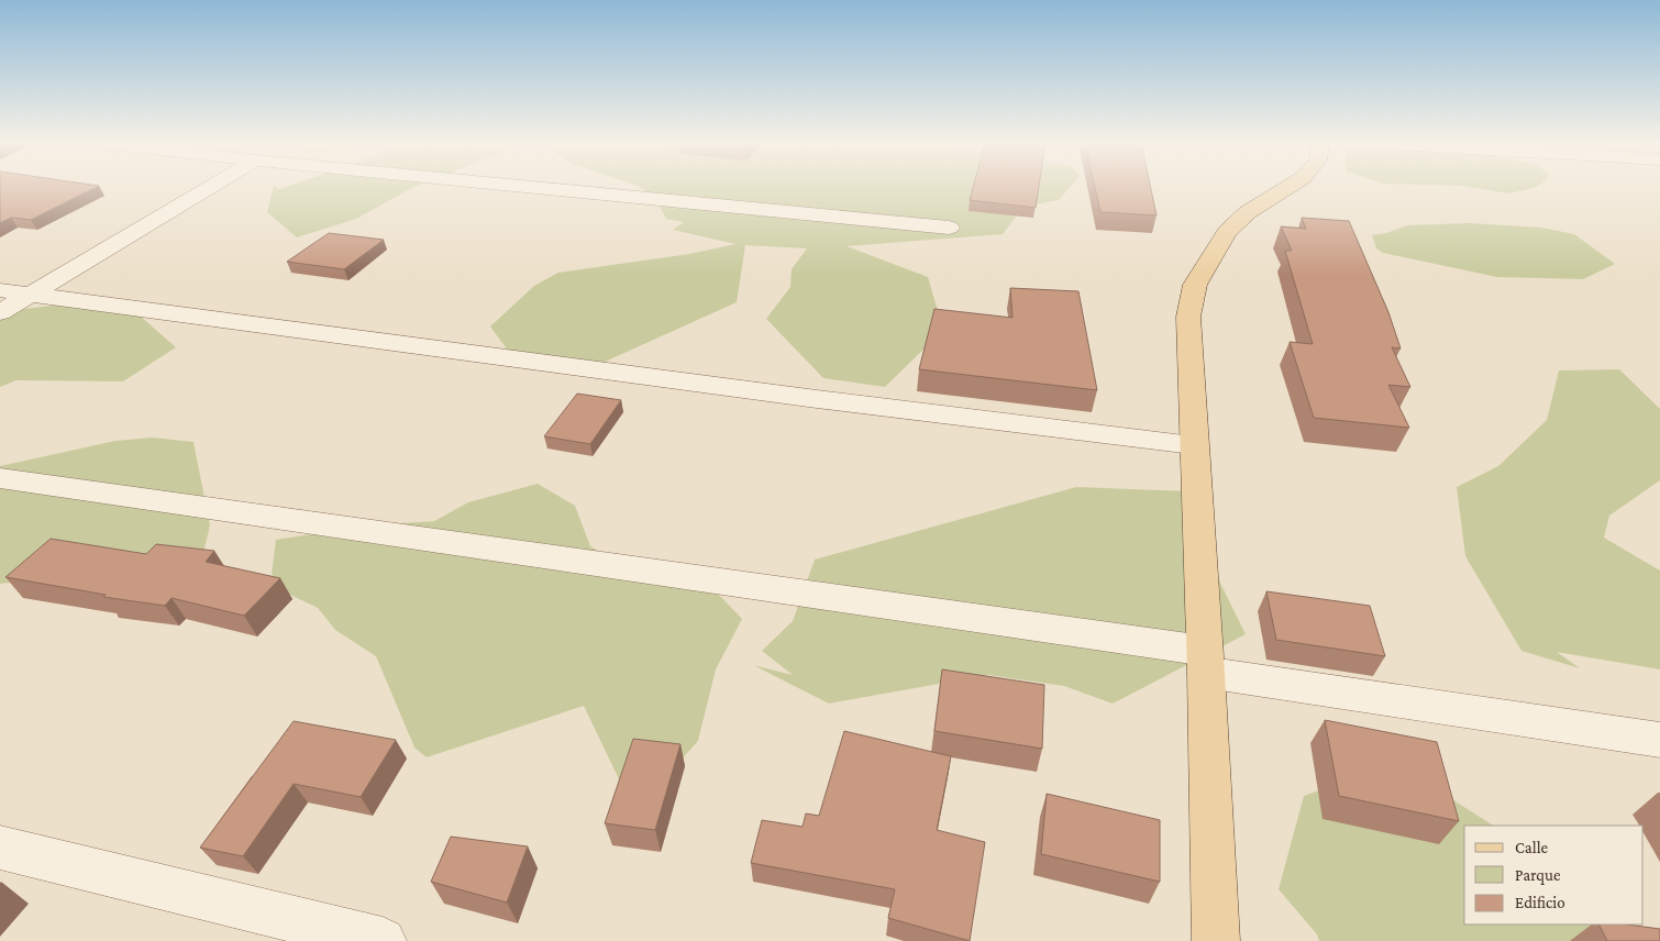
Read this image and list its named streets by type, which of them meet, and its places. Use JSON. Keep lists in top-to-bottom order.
{
  "legend": ["Calle", "Parque", "Edificio"]
}
